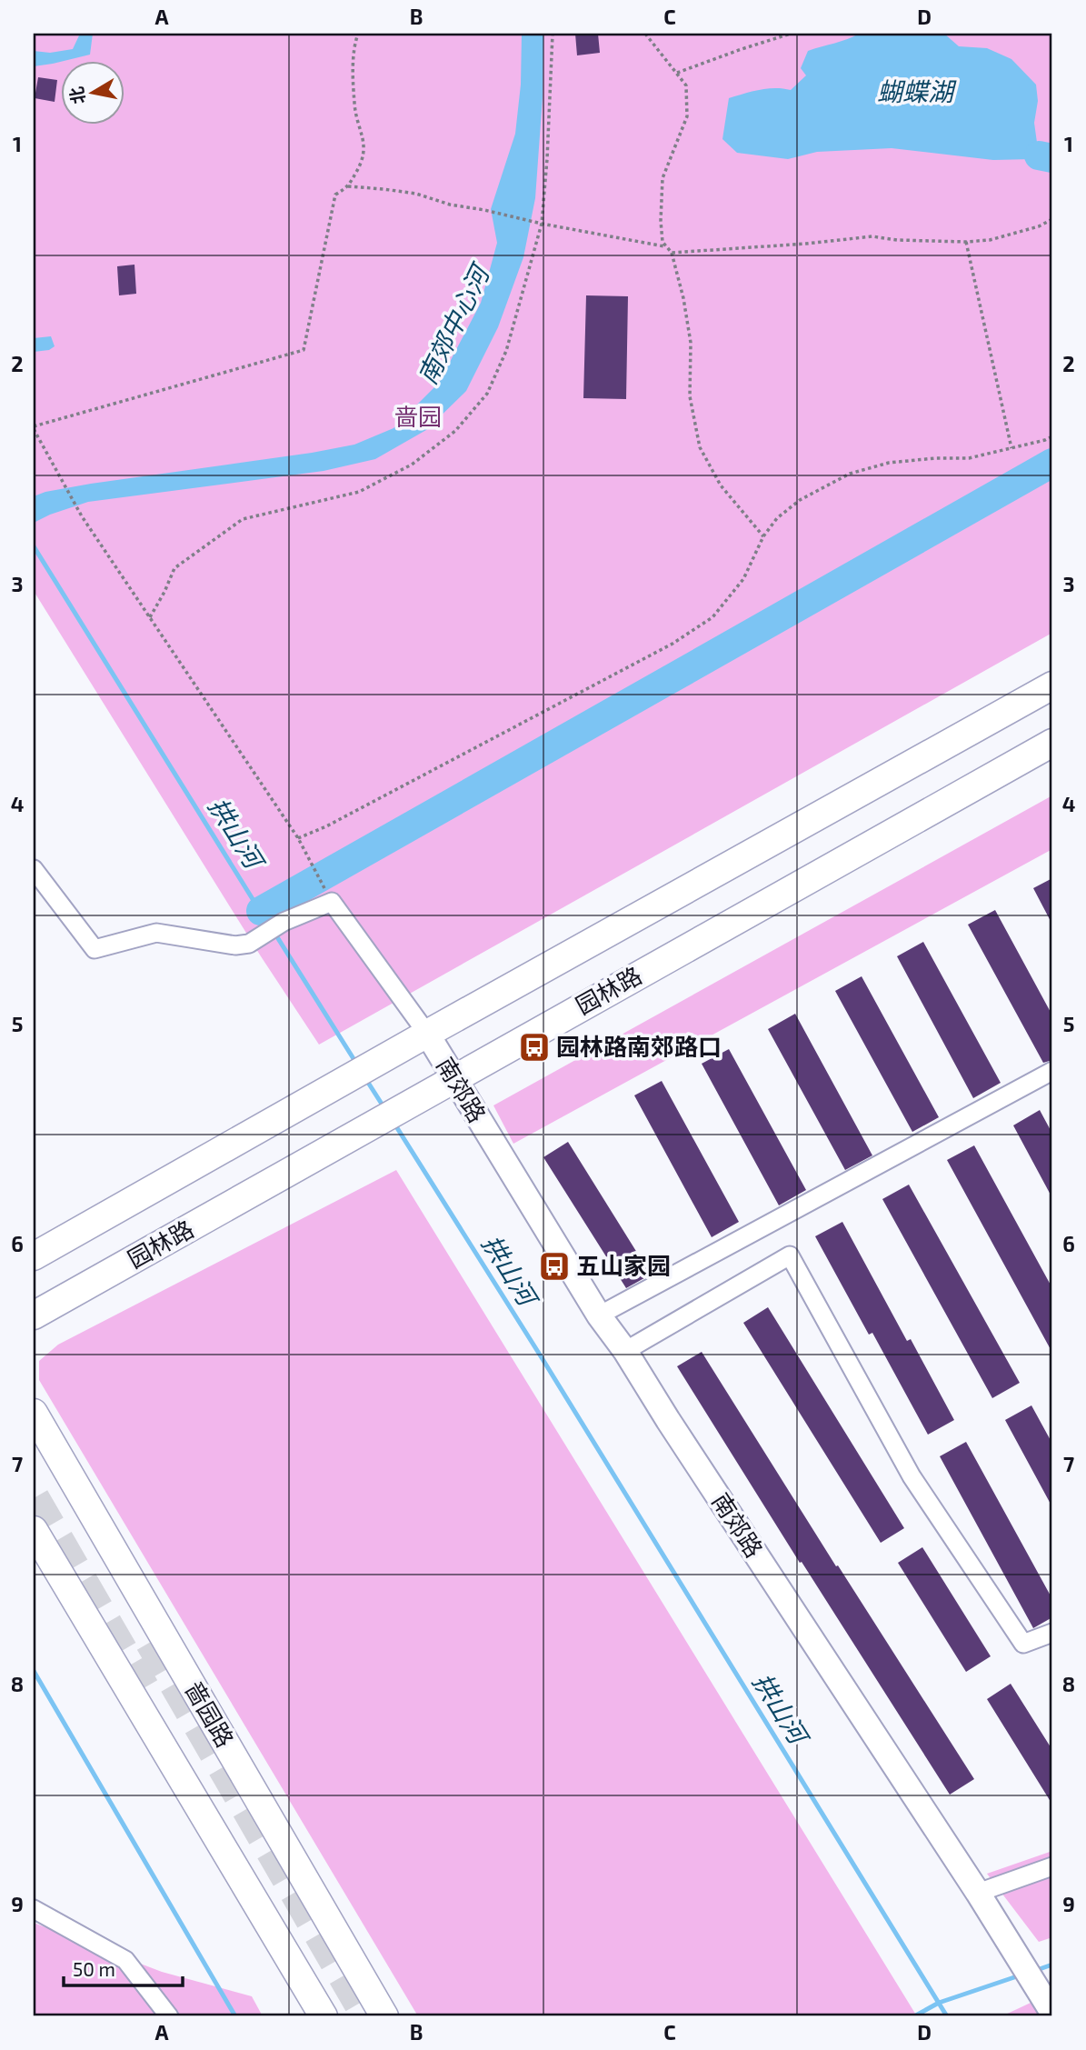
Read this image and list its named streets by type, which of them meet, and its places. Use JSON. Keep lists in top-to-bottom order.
{
  "streets": {
    "main road": ["园林路", "啬园路"],
    "street": ["南郊路"]
  },
  "crossings": [
    ["园林路", "南郊路"]
  ],
  "water": ["蝴蝶湖", "南郊中心河", "拱山河"],
  "parks": ["啬园"],
  "places": {
    "bus stop": ["园林路南郊路口", "五山家园"]
  },
  "scale_bar": "50 m",
  "north": "left",
  "grid": {
    "columns": [
      "A",
      "B",
      "C",
      "D"
    ],
    "rows": [
      "1",
      "2",
      "3",
      "4",
      "5",
      "6",
      "7",
      "8",
      "9"
    ]
  }
}
